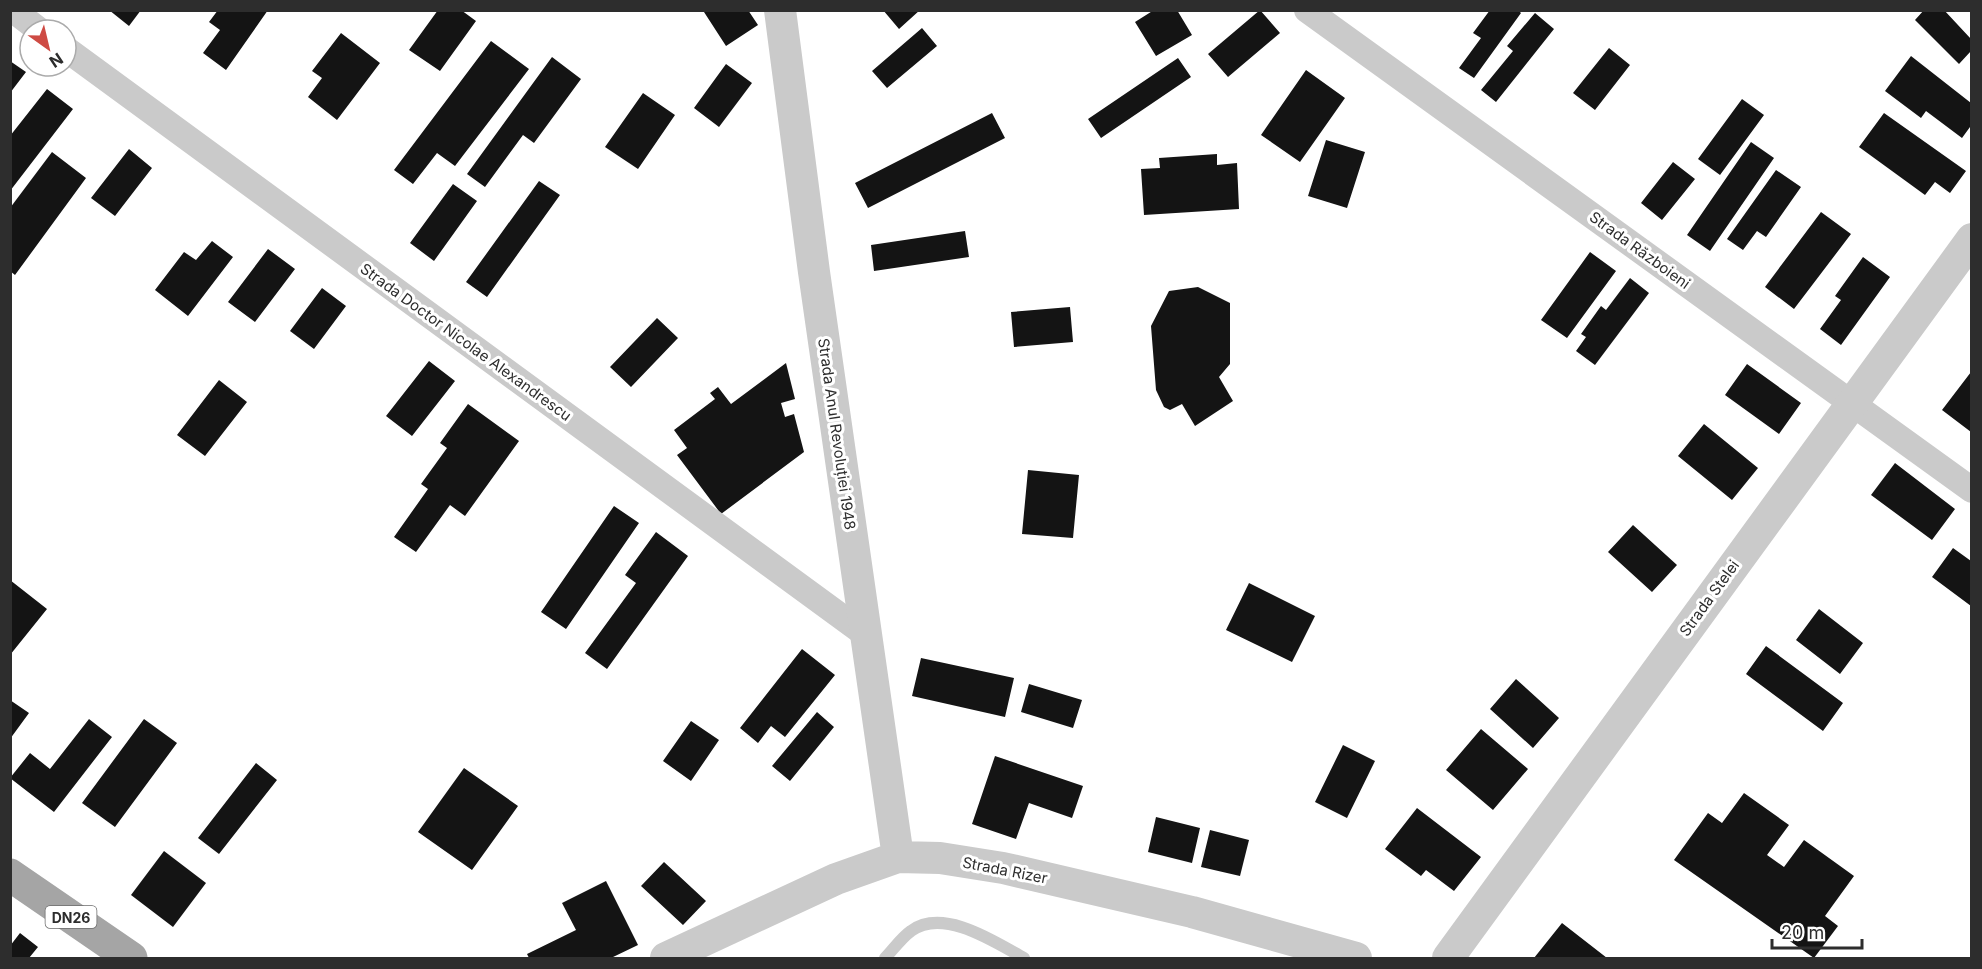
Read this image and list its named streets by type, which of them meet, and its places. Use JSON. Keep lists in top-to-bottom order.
{
  "streets": {
    "main road": ["DN26"],
    "street": [
      "Strada Războieni",
      "Strada Doctor Nicolae Alexandrescu",
      "Strada Anul Revoluției 1948",
      "Strada Stelei",
      "Strada Rizer"
    ]
  },
  "crossings": [
    ["Strada Războieni", "Strada Stelei"],
    ["Strada Doctor Nicolae Alexandrescu", "Strada Anul Revoluției 1948"],
    ["Strada Anul Revoluției 1948", "Strada Rizer"]
  ],
  "scale_bar": "20 m",
  "north": "bottom right"
}
